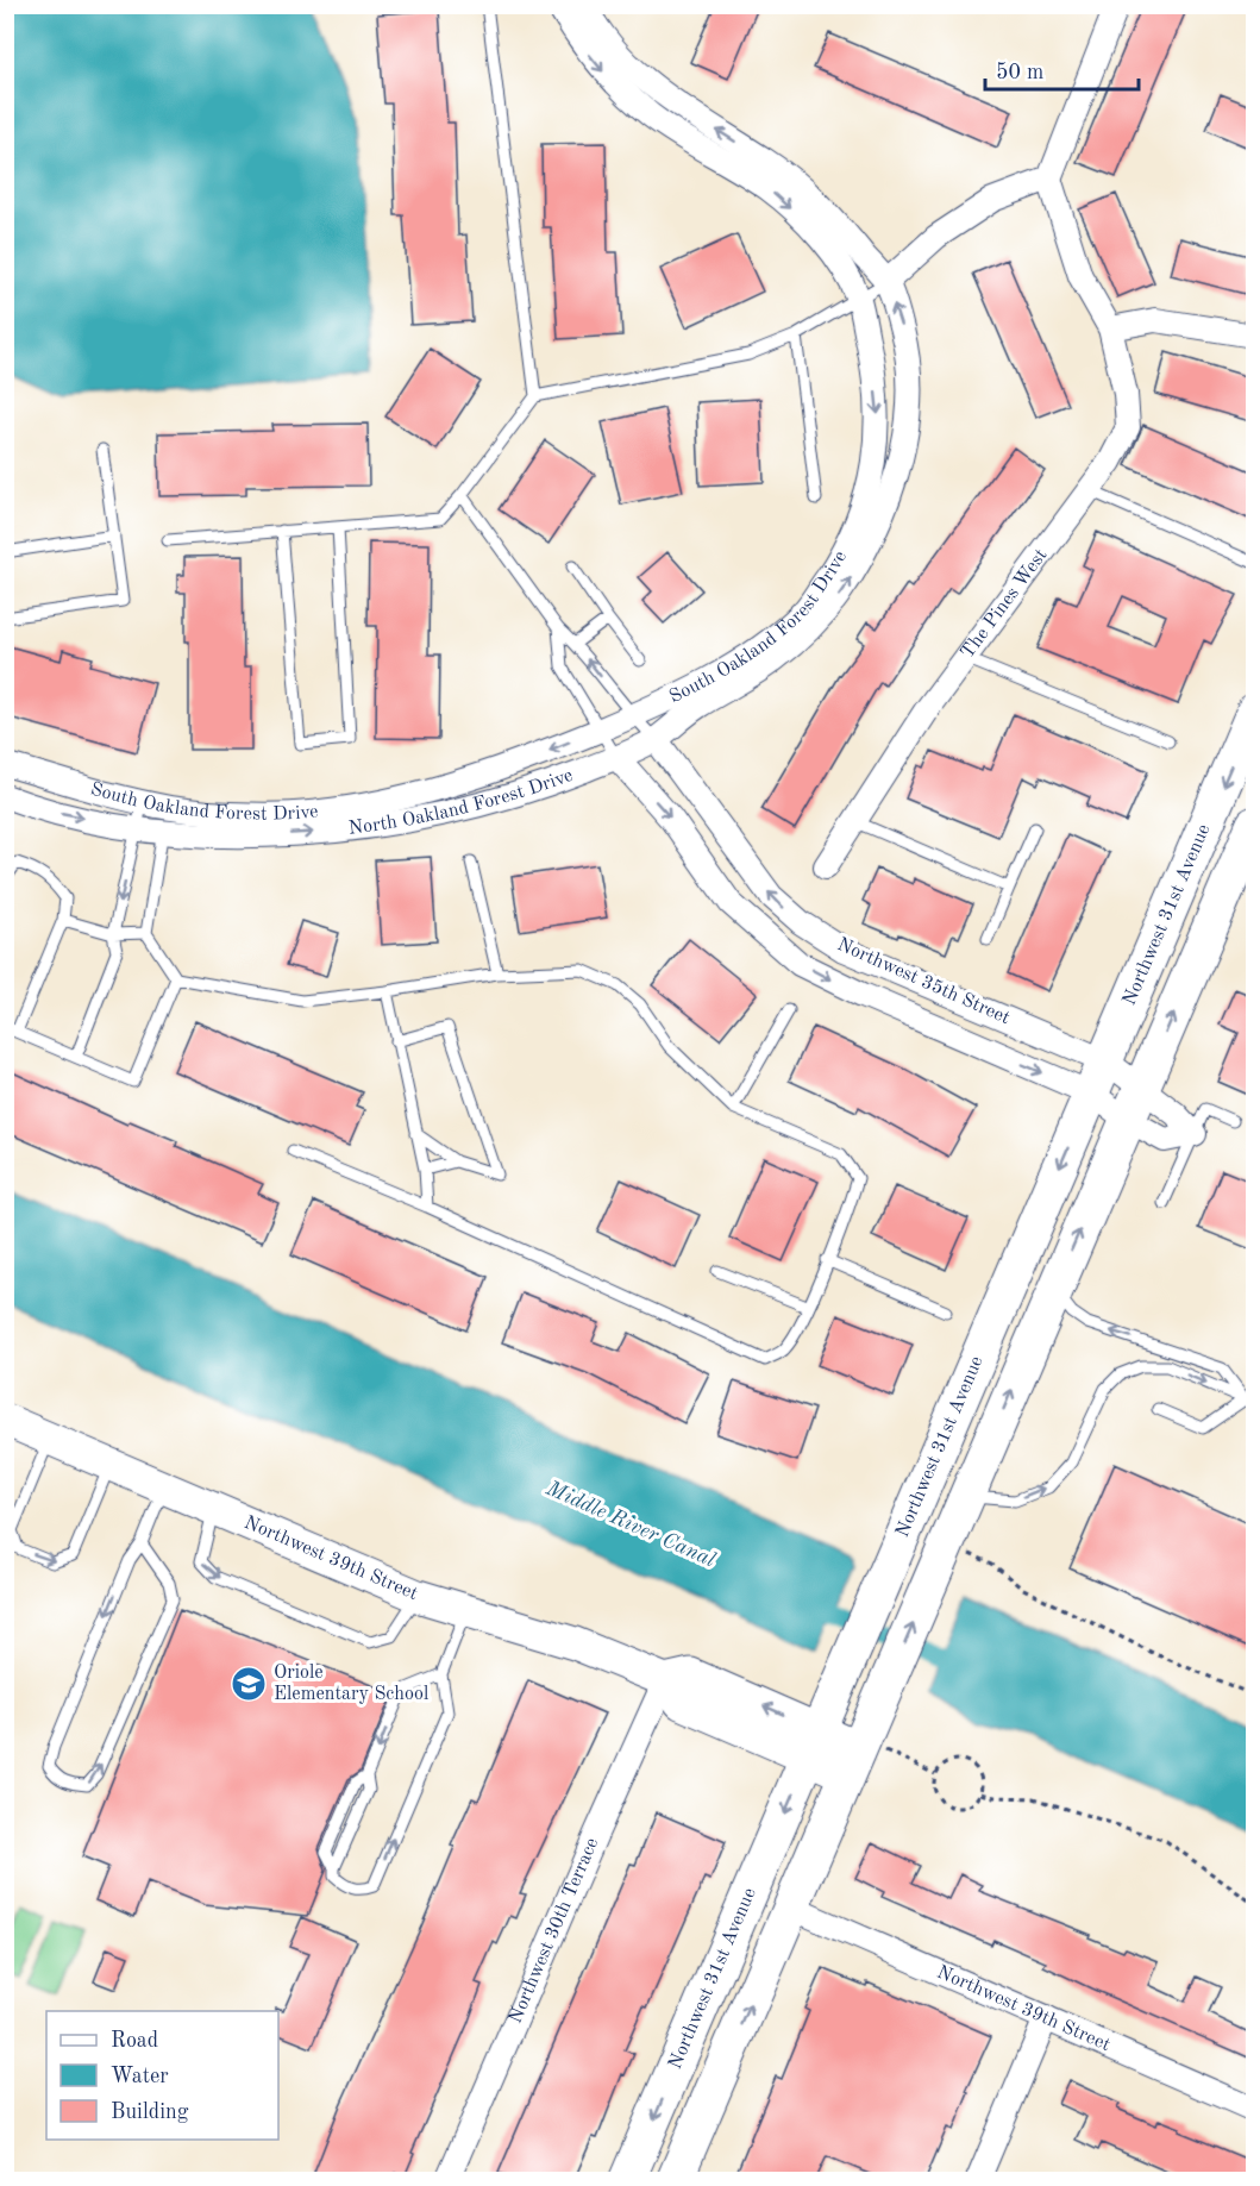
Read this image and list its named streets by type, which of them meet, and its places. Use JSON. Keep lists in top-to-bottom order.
{
  "streets": {
    "main road": ["Northwest 31st Avenue"],
    "street": [
      "The Pines West",
      "South Oakland Forest Drive",
      "North Oakland Forest Drive",
      "Northwest 35th Street",
      "Northwest 39th Street",
      "Northwest 30th Terrace"
    ]
  },
  "crossings": [
    ["South Oakland Forest Drive", "North Oakland Forest Drive"],
    ["South Oakland Forest Drive", "Northwest 35th Street"],
    ["North Oakland Forest Drive", "Northwest 35th Street"],
    ["Northwest 31st Avenue", "Northwest 35th Street"],
    ["Northwest 31st Avenue", "Northwest 39th Street"],
    ["Northwest 39th Street", "Northwest 30th Terrace"]
  ],
  "one_way": ["North Oakland Forest Drive"],
  "water": ["Middle River Canal"],
  "places": {
    "school or university": ["Oriole Elementary School"]
  },
  "legend": ["Road", "Water", "Building"],
  "scale_bar": "50 m"
}
